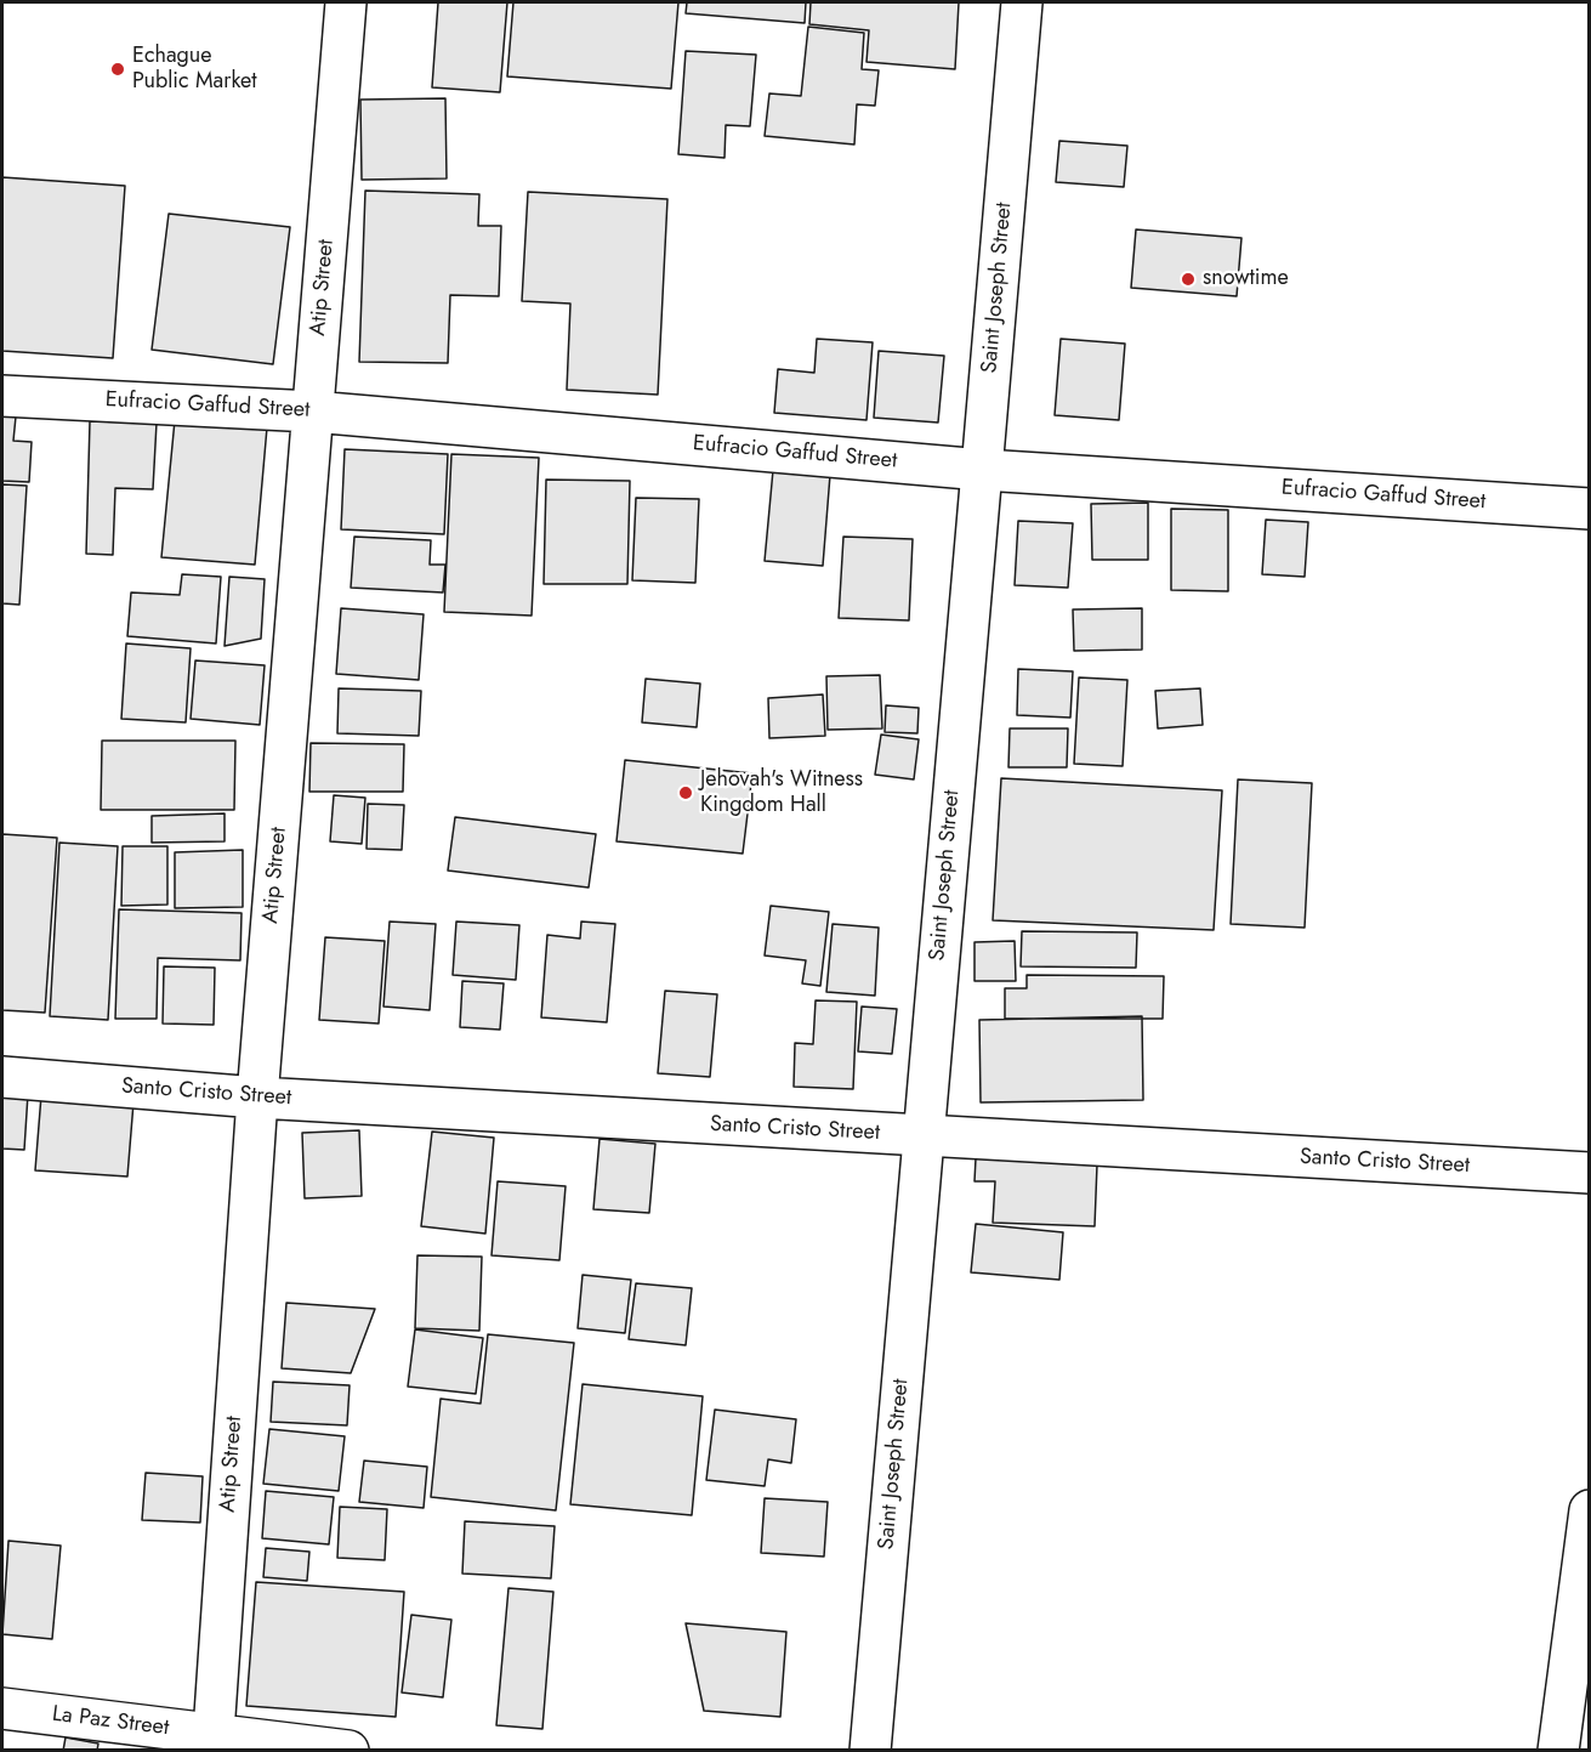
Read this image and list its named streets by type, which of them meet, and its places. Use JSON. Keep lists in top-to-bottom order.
{
  "streets": {
    "street": [
      "Atip Street",
      "Saint Joseph Street",
      "Eufracio Gaffud Street",
      "Santo Cristo Street",
      "La Paz Street"
    ]
  },
  "crossings": [
    ["Atip Street", "Eufracio Gaffud Street"],
    ["Atip Street", "Santo Cristo Street"],
    ["Atip Street", "La Paz Street"],
    ["Saint Joseph Street", "Eufracio Gaffud Street"],
    ["Saint Joseph Street", "Santo Cristo Street"]
  ],
  "places": ["Echague Public Market", "snowtime", "Jehovah's Witness Kingdom Hall"]
}
